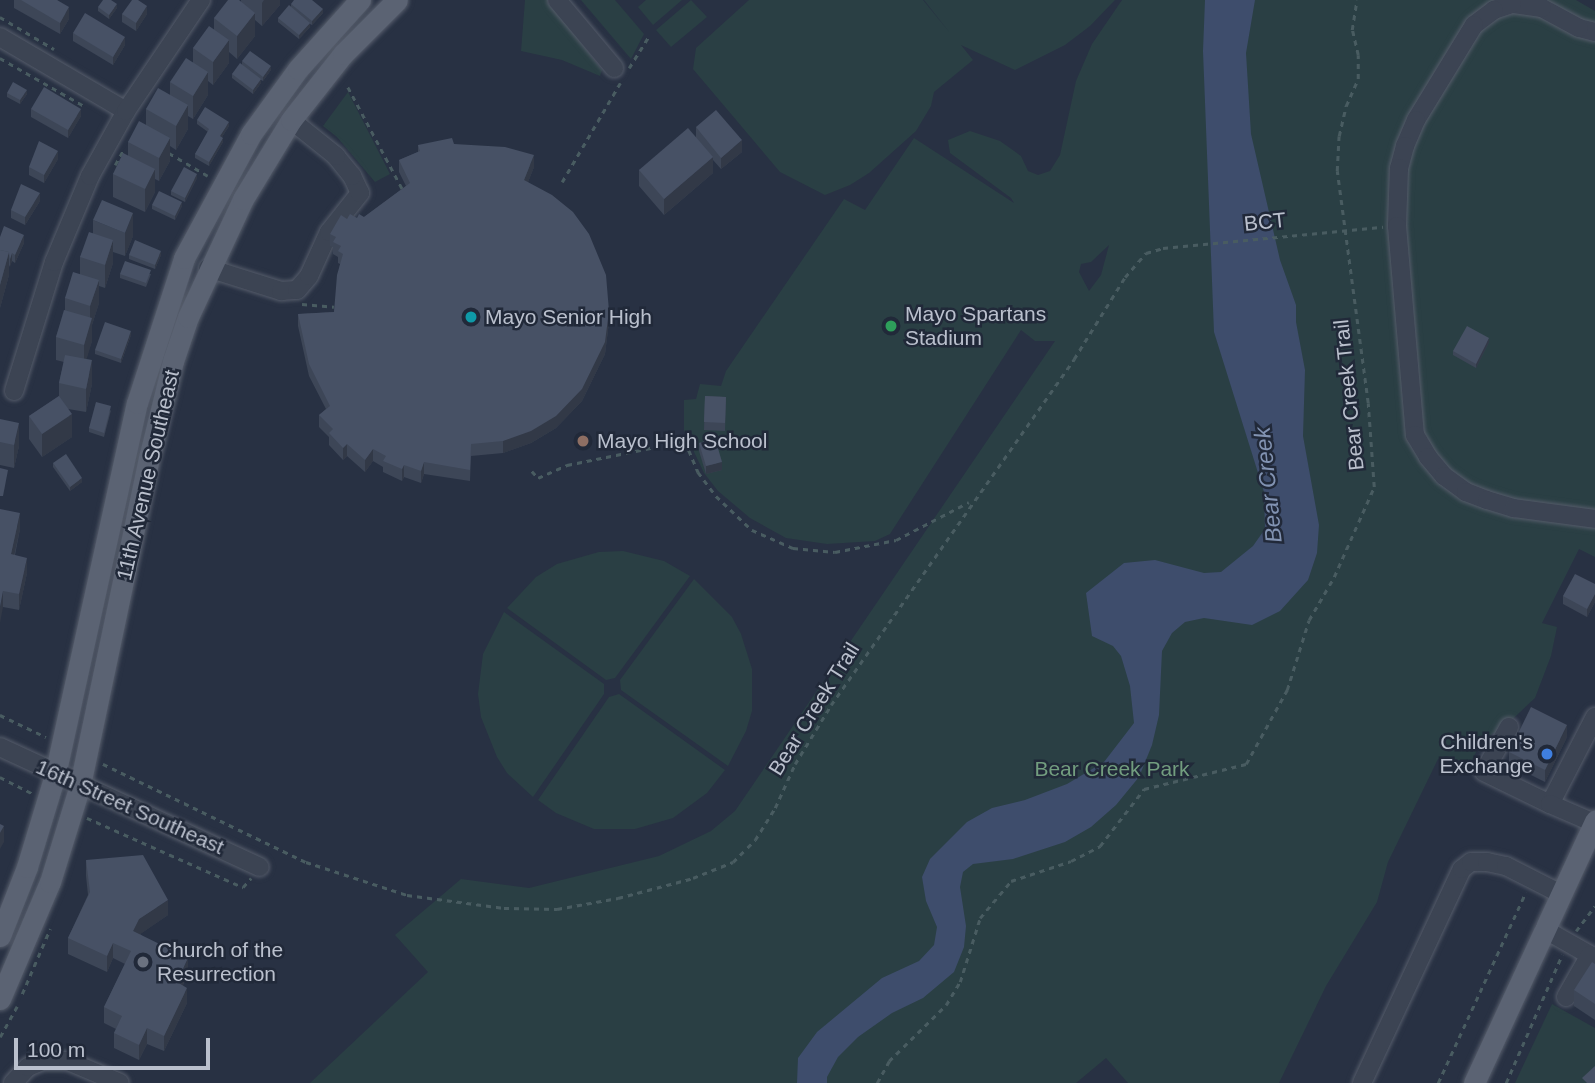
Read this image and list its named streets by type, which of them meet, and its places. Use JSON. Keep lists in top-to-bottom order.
{
  "streets": {
    "main road": ["11th Avenue Southeast"],
    "street": ["16th Street Southeast"],
    "path": ["BCT", "Bear Creek Trail"]
  },
  "crossings": [
    ["BCT", "Bear Creek Trail"],
    ["11th Avenue Southeast", "16th Street Southeast"]
  ],
  "water": ["Bear Creek"],
  "parks": ["Bear Creek Park"],
  "places": [
    "Mayo Senior High",
    "Mayo Spartans Stadium",
    "Mayo High School",
    "Children's Exchange",
    "Church of the Resurrection"
  ],
  "scale_bar": "100 m"
}
